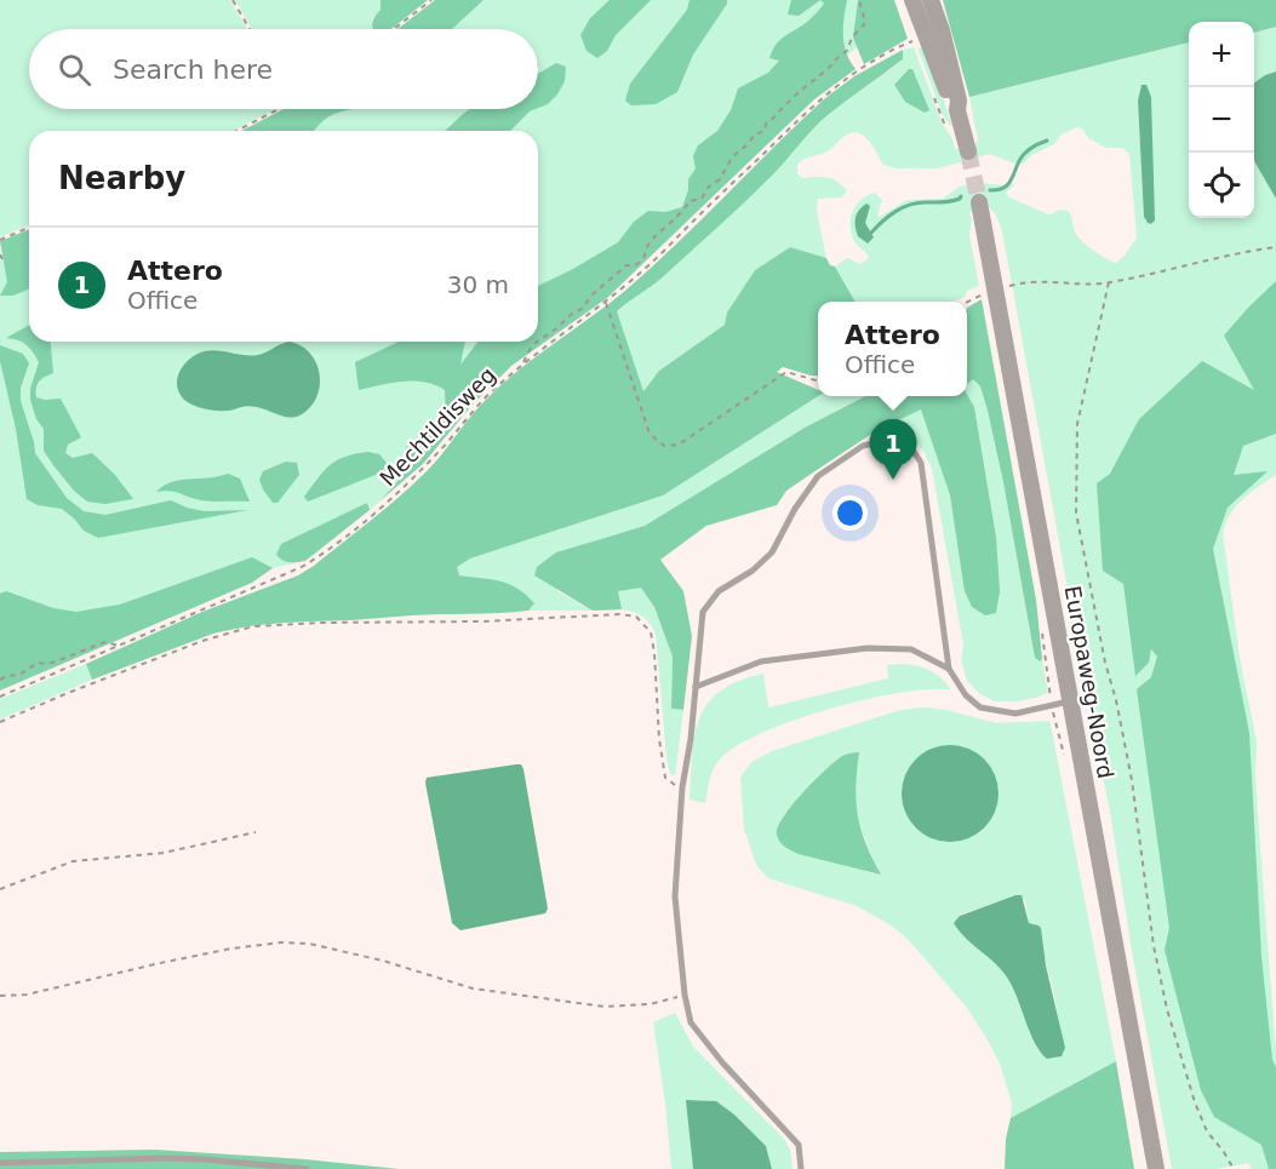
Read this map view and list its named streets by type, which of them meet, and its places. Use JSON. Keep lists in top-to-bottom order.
{
  "streets": {
    "street": ["Europaweg-Noord"],
    "path": ["Mechtildisweg"]
  },
  "page": {
    "map_buttons": ["+", "−"],
    "search": "Search here",
    "heading": "Nearby",
    "list": [
      {
        "mark": "1",
        "name": "Attero",
        "note": "Office",
        "value": "30 m"
      }
    ],
    "popup": ["Attero", "Office"],
    "pins": "1"
  }
}
